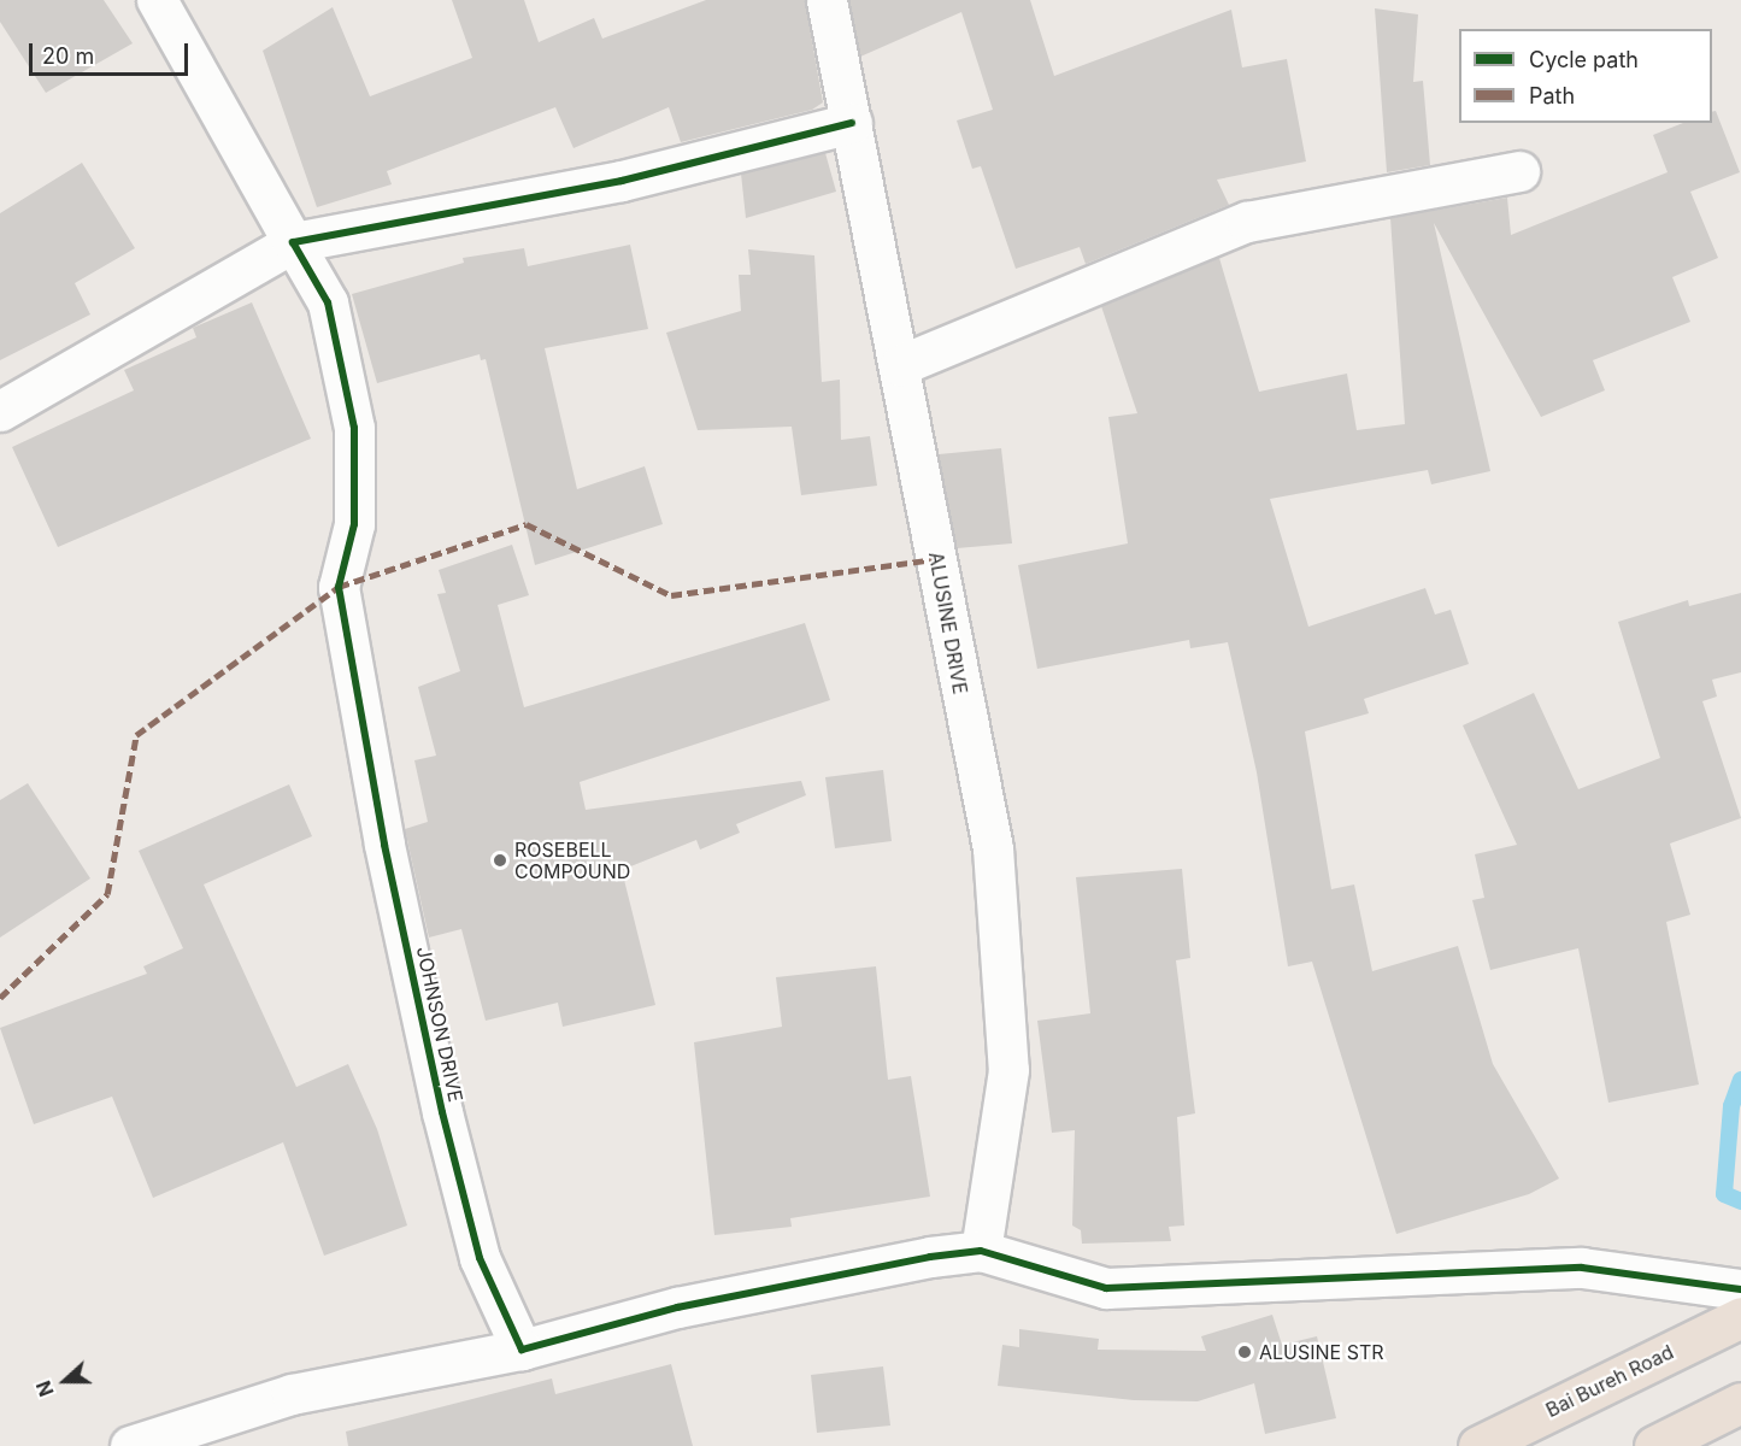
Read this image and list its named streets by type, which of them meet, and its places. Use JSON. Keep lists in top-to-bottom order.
{
  "streets": {
    "highway": ["Bai Bureh Road"],
    "street": ["ALUSINE DRIVE", "JOHNSON DRIVE"]
  },
  "places": ["ROSEBELL COMPOUND", "ALUSINE STR"],
  "legend": ["Cycle path", "Path"],
  "scale_bar": "20 m",
  "north": "left"
}
